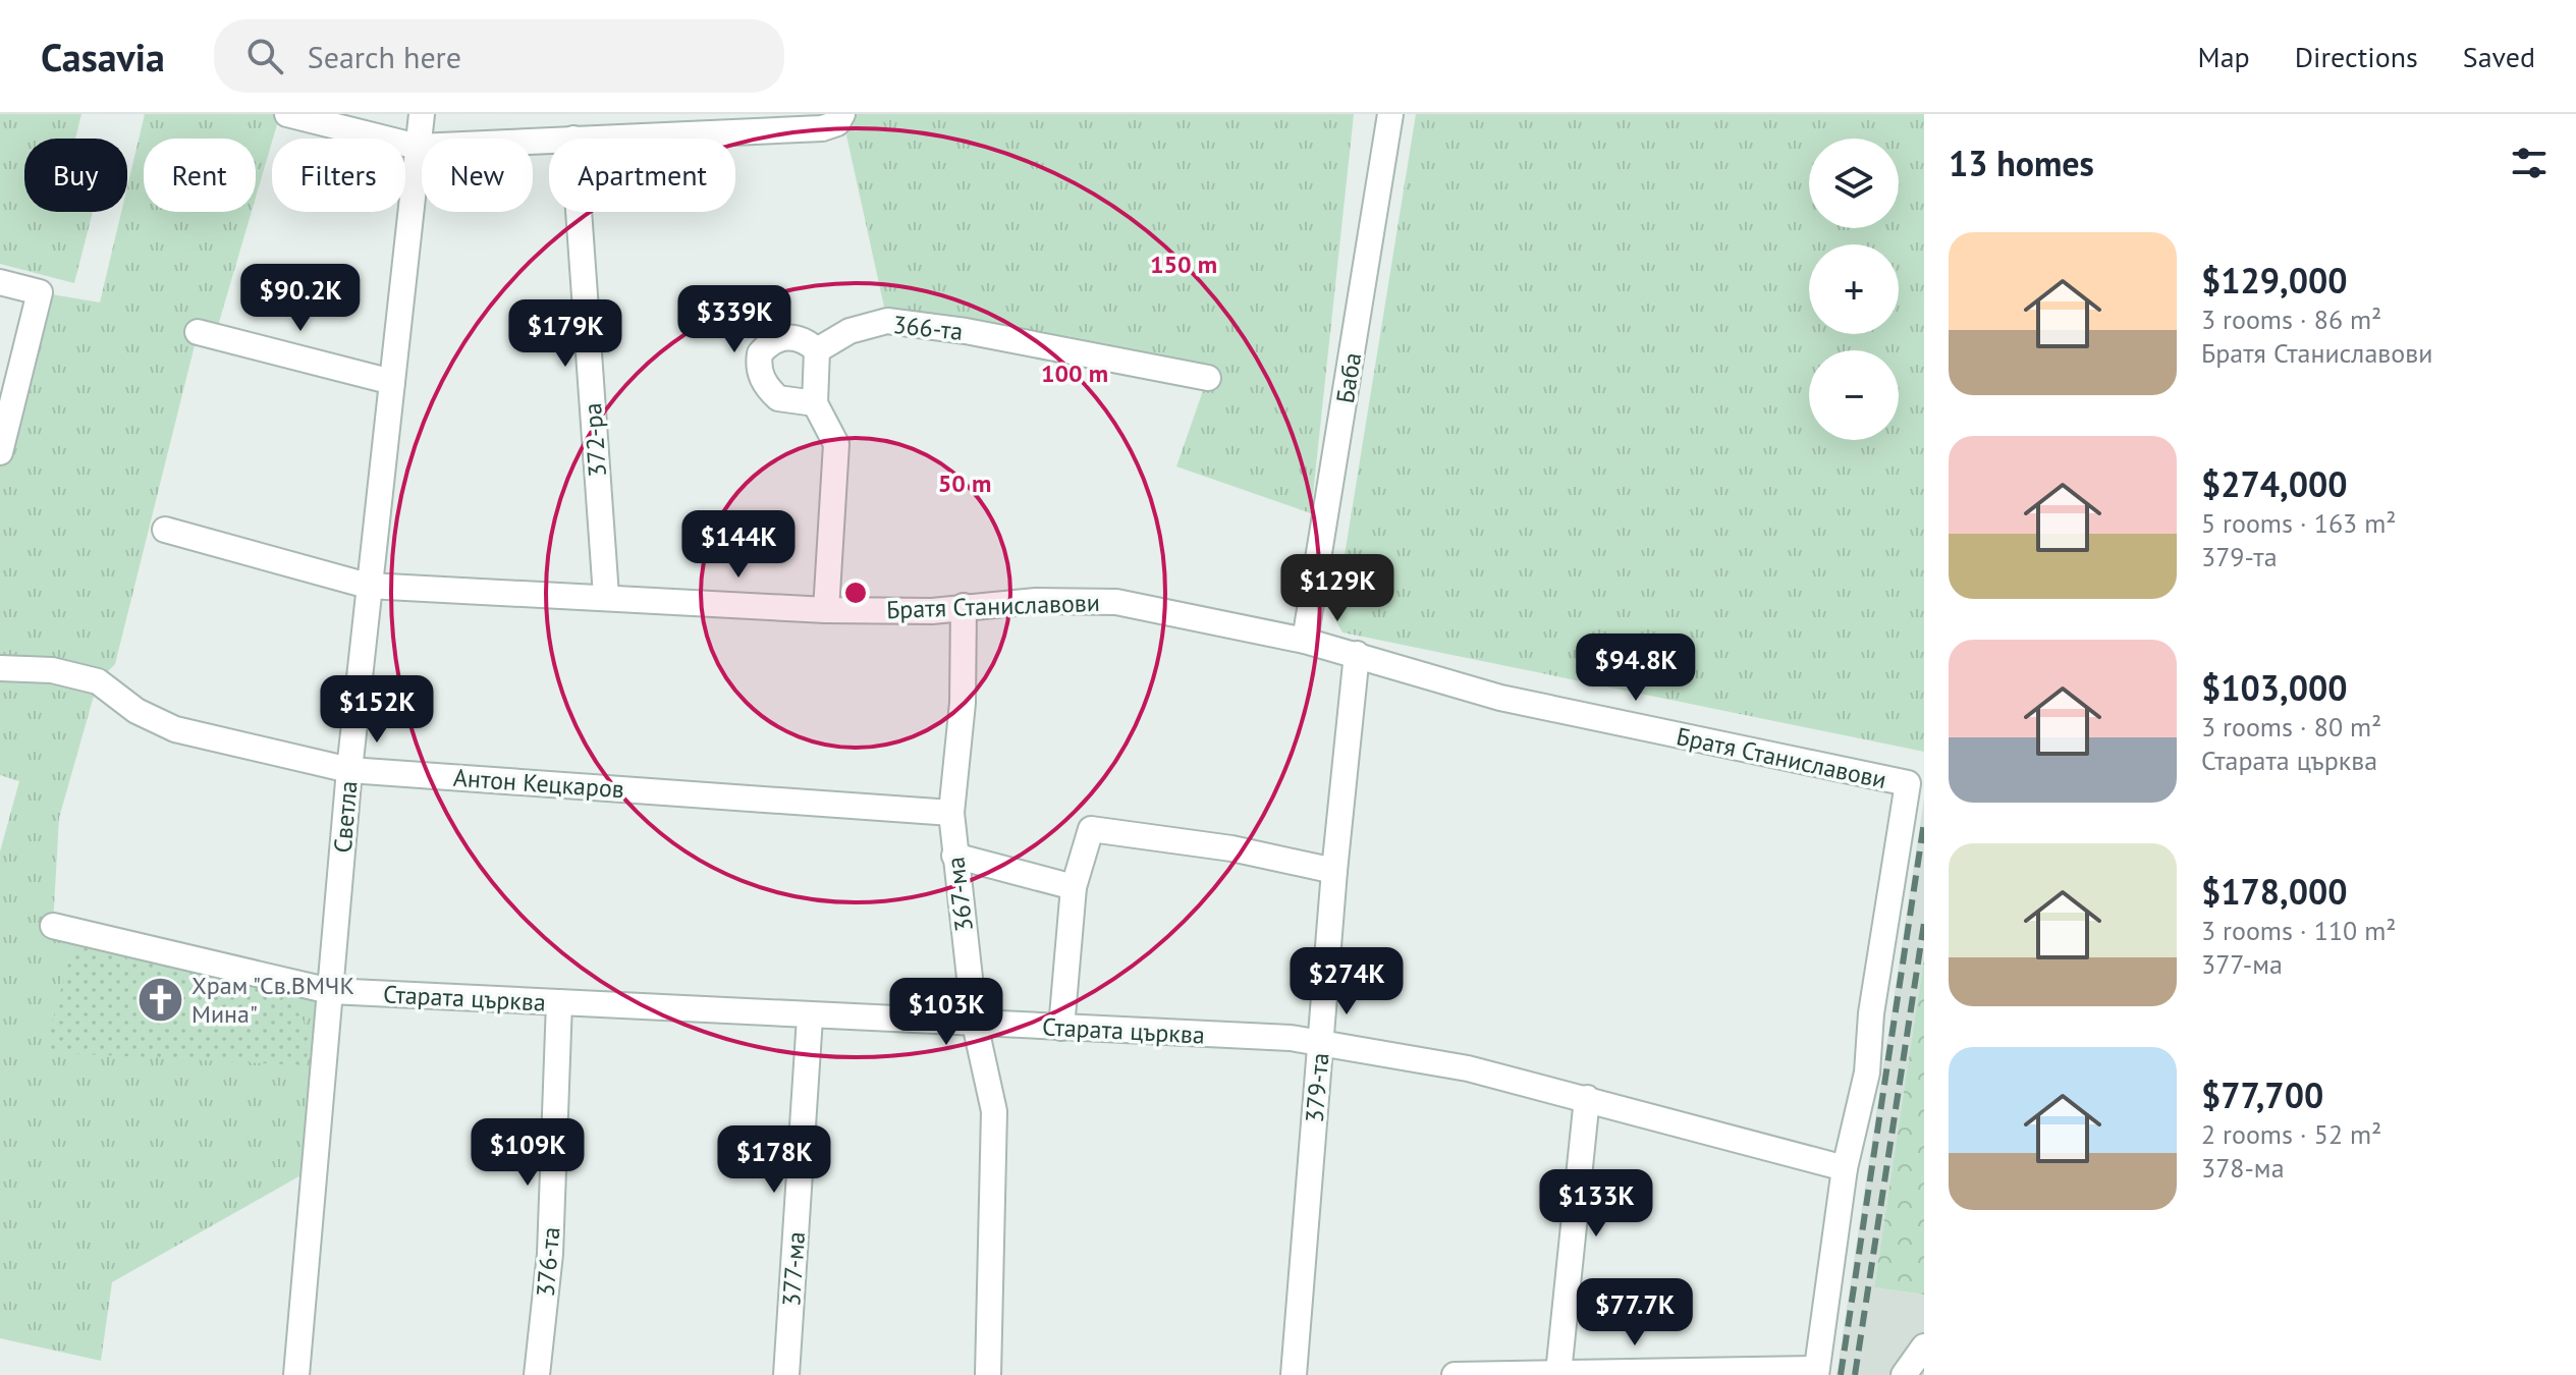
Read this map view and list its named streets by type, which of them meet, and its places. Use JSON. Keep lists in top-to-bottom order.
{
  "streets": {
    "street": [
      "366-та",
      "Баба",
      "372-ра",
      "Братя Станиславови",
      "Антон Кецкаров",
      "Светла",
      "367-ма",
      "Старата църква",
      "379-та",
      "376-та",
      "377-ма"
    ]
  },
  "crossings": [
    ["Баба", "Братя Станиславови"],
    ["372-ра", "Братя Станиславови"],
    ["Братя Станиславови", "Светла"],
    ["Братя Станиславови", "367-ма"],
    ["Братя Станиславови", "Старата църква"],
    ["Братя Станиславови", "379-та"],
    ["Антон Кецкаров", "Светла"],
    ["Антон Кецкаров", "367-ма"],
    ["Светла", "Старата църква"],
    ["367-ма", "Старата църква"],
    ["Старата църква", "379-та"],
    ["Старата църква", "376-та"],
    ["Старата църква", "377-ма"]
  ],
  "places": {
    "church": ["Храм \"Св.ВМЧК Мина\""]
  },
  "page": {
    "header": "Casavia",
    "search": "Search here",
    "nav": ["Map", "Directions", "Saved"],
    "heading": "13 homes",
    "map_buttons": ["+", "−"],
    "chip": [
      "Buy",
      "Rent",
      "Filters",
      "New",
      "Apartment"
    ],
    "list": [
      {
        "name": "$129,000",
        "note": "3 rooms · 86 m² · Братя Станиславови"
      },
      {
        "name": "$274,000",
        "note": "5 rooms · 163 m² · 379-та"
      },
      {
        "name": "$103,000",
        "note": "3 rooms · 80 m² · Старата църква"
      },
      {
        "name": "$178,000",
        "note": "3 rooms · 110 m² · 377-ма"
      },
      {
        "name": "$77,700",
        "note": "2 rooms · 52 m² · 378-ма"
      }
    ],
    "price": [
      "$90.2K",
      "$339K",
      "$179K",
      "$144K",
      "$129K",
      "$94.8K",
      "$152K",
      "$274K",
      "$103K",
      "$109K",
      "$178K",
      "$133K",
      "$77.7K"
    ]
  },
  "rings": ["150 m", "100 m", "50 m"]
}
